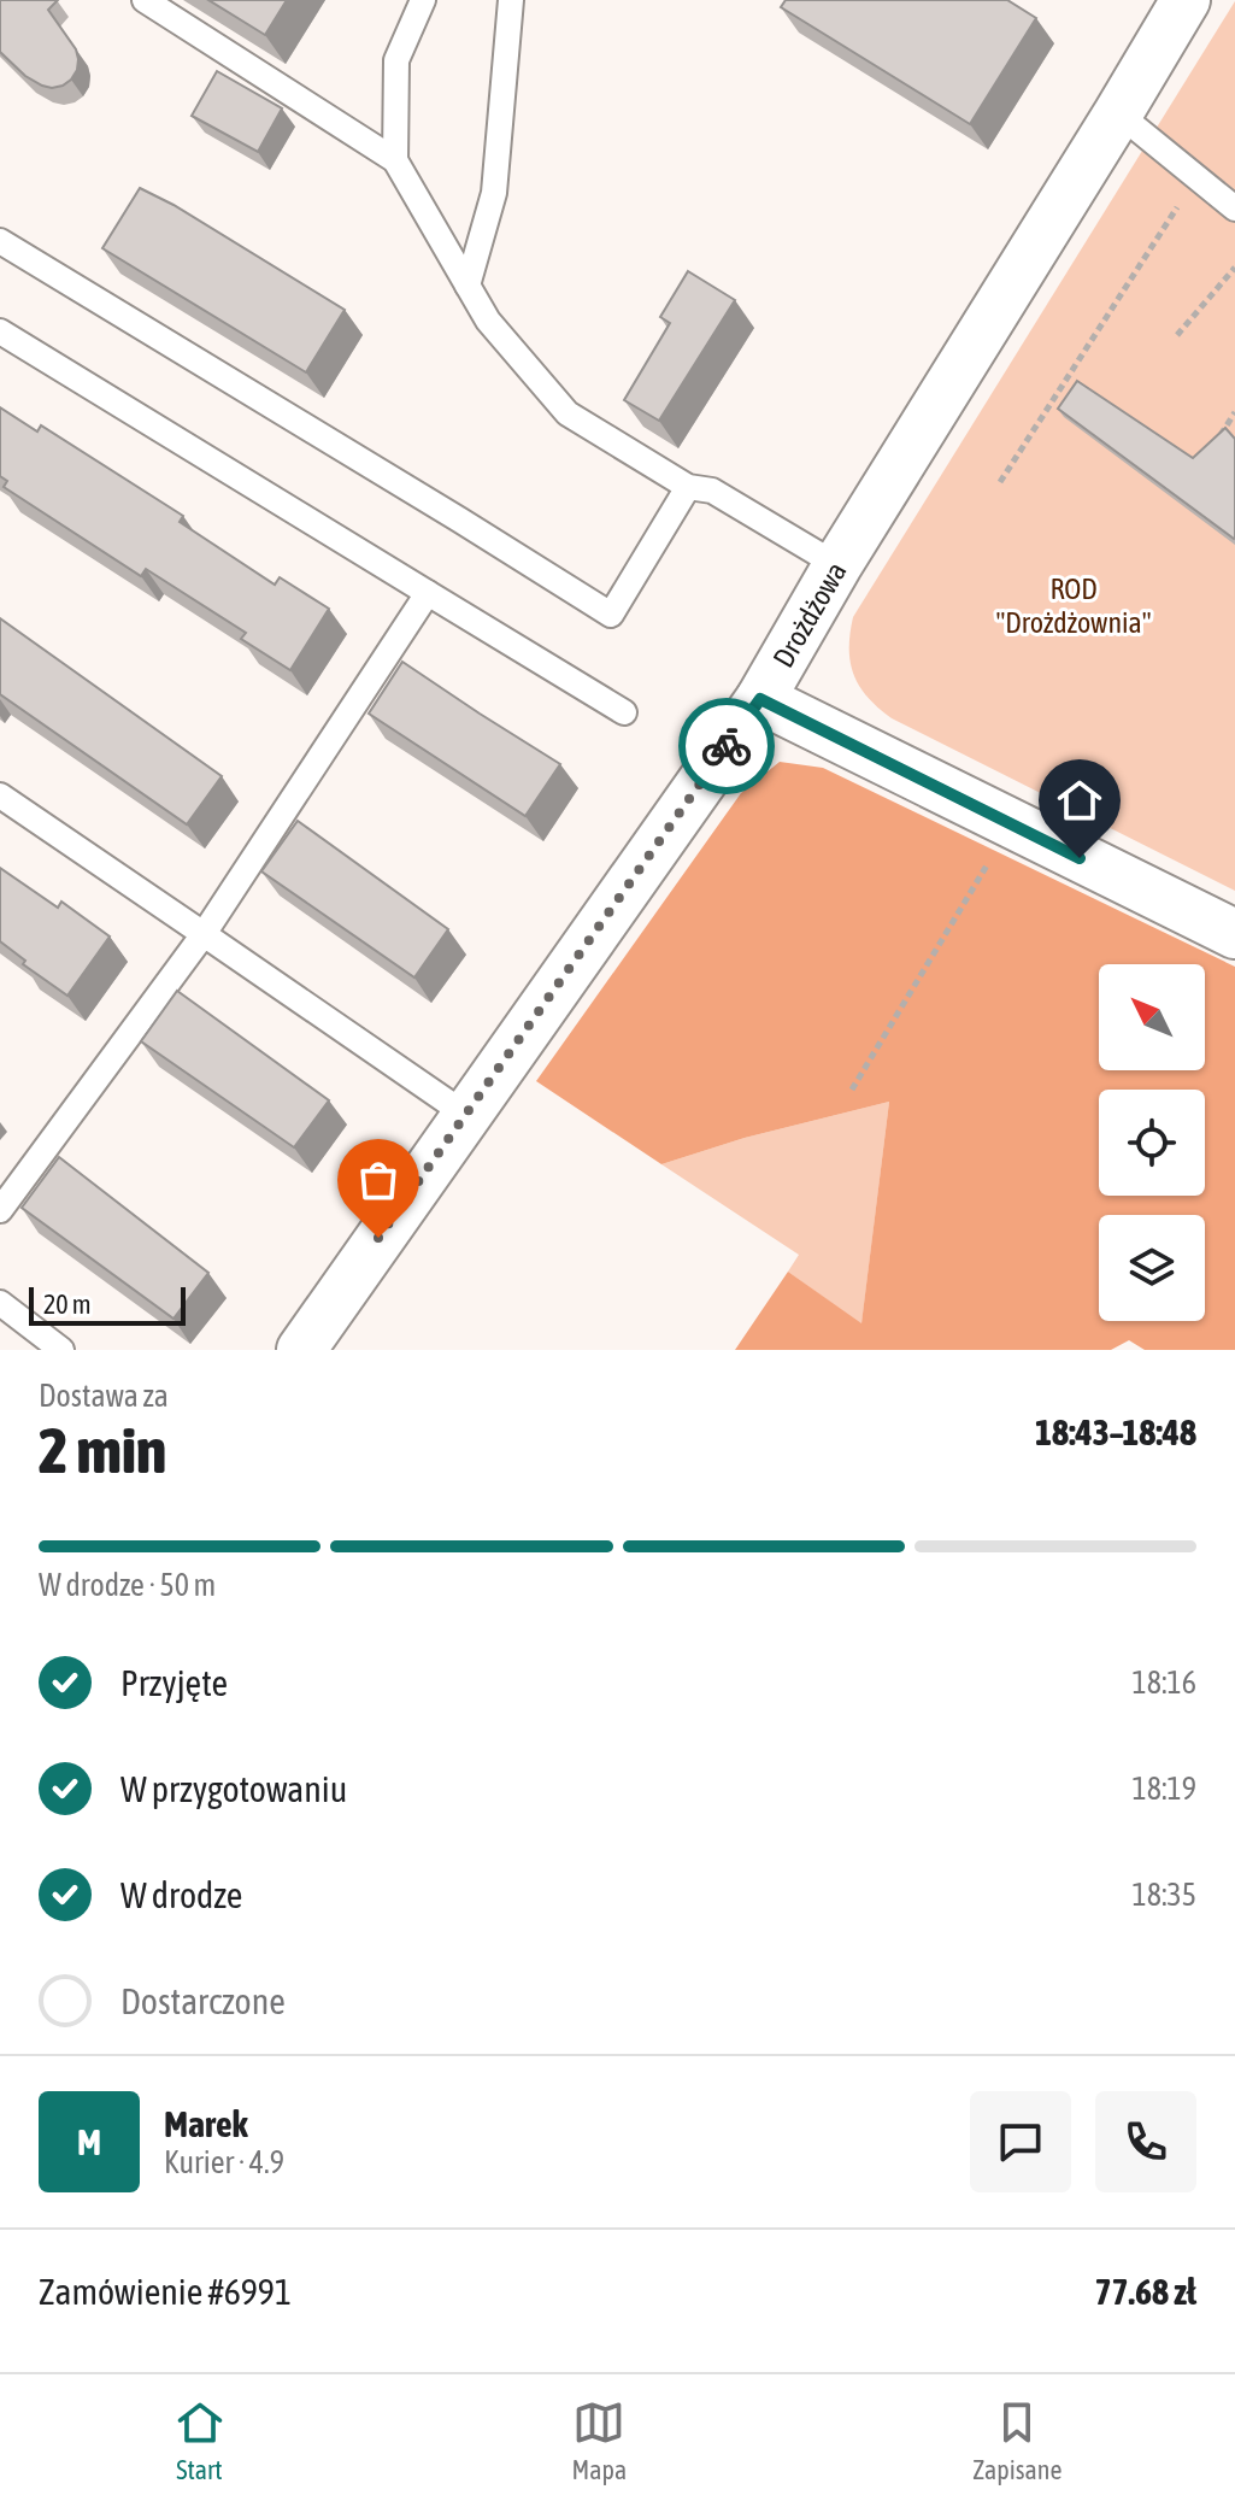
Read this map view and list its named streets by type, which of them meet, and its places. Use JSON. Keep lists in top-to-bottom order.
{
  "streets": {
    "street": ["Drożdżowa"]
  },
  "parks": ["ROD \"Drożdżownia\""],
  "scale_bar": "20 m",
  "north": "top left",
  "page": {
    "scale": "20 m",
    "heading": ["2 min", "Dostawa za", "18:43–18:48"],
    "panel": [
      "Marek",
      "Kurier · 4.9",
      "Zamówienie #6991",
      "77.68 zł"
    ],
    "bar": "W drodze · 50 m",
    "list": [
      ["Przyjęte", "18:16"],
      ["W przygotowaniu", "18:19"],
      ["W drodze", "18:35"],
      "Dostarczone"
    ],
    "round": "M",
    "tabs": ["Start", "Mapa", "Zapisane"]
  }
}
